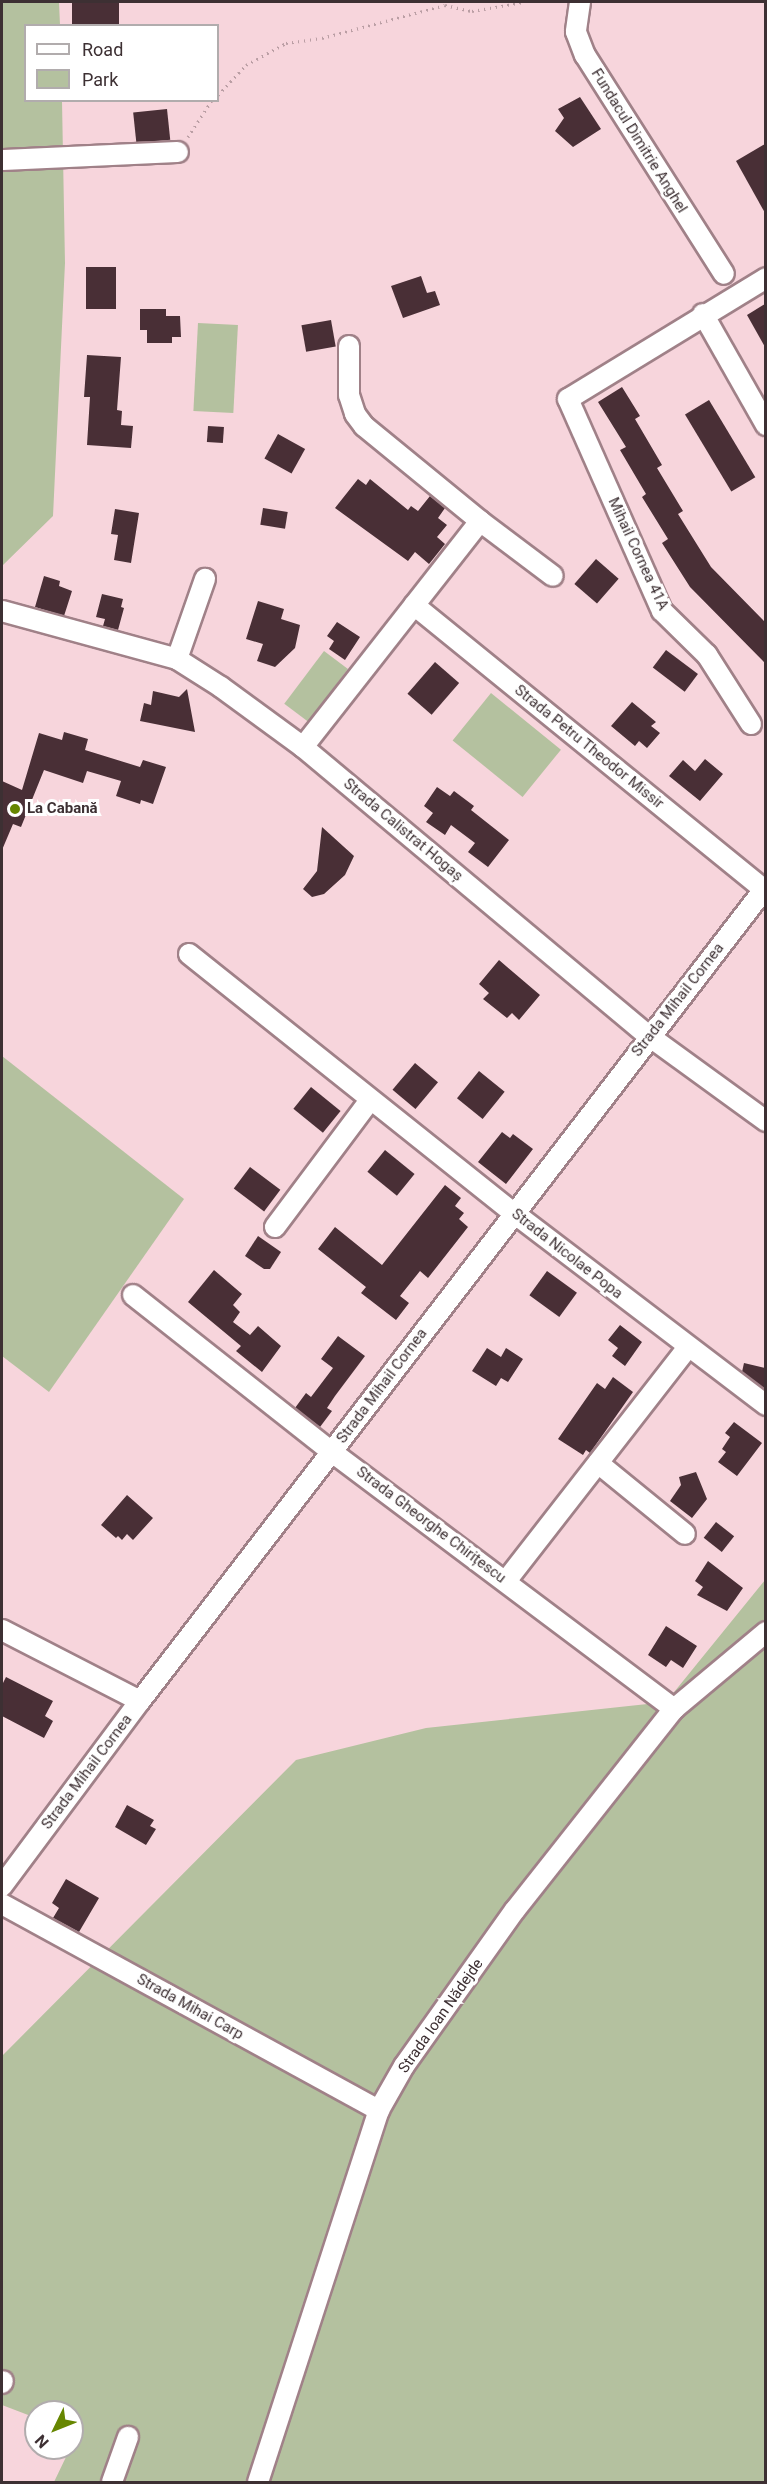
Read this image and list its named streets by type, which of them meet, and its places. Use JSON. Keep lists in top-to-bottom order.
{
  "streets": {
    "street": [
      "Fundacul Dimitrie Anghel",
      "Mihail Cornea 41A",
      "Strada Petru Theodor Missir",
      "Strada Calistrat Hogaș",
      "Strada Mihail Cornea",
      "Strada Nicolae Popa",
      "Strada Gheorghe Chirițescu",
      "Strada Mihai Carp",
      "Strada Ioan Nădejde"
    ]
  },
  "crossings": [
    ["Strada Petru Theodor Missir", "Strada Mihail Cornea"],
    ["Strada Calistrat Hogaș", "Strada Mihail Cornea"],
    ["Strada Mihail Cornea", "Strada Nicolae Popa"],
    ["Strada Mihail Cornea", "Strada Gheorghe Chirițescu"],
    ["Strada Gheorghe Chirițescu", "Strada Ioan Nădejde"],
    ["Strada Mihai Carp", "Strada Ioan Nădejde"]
  ],
  "places": ["La Cabană"],
  "legend": ["Road", "Park"],
  "north": "bottom left"
}
